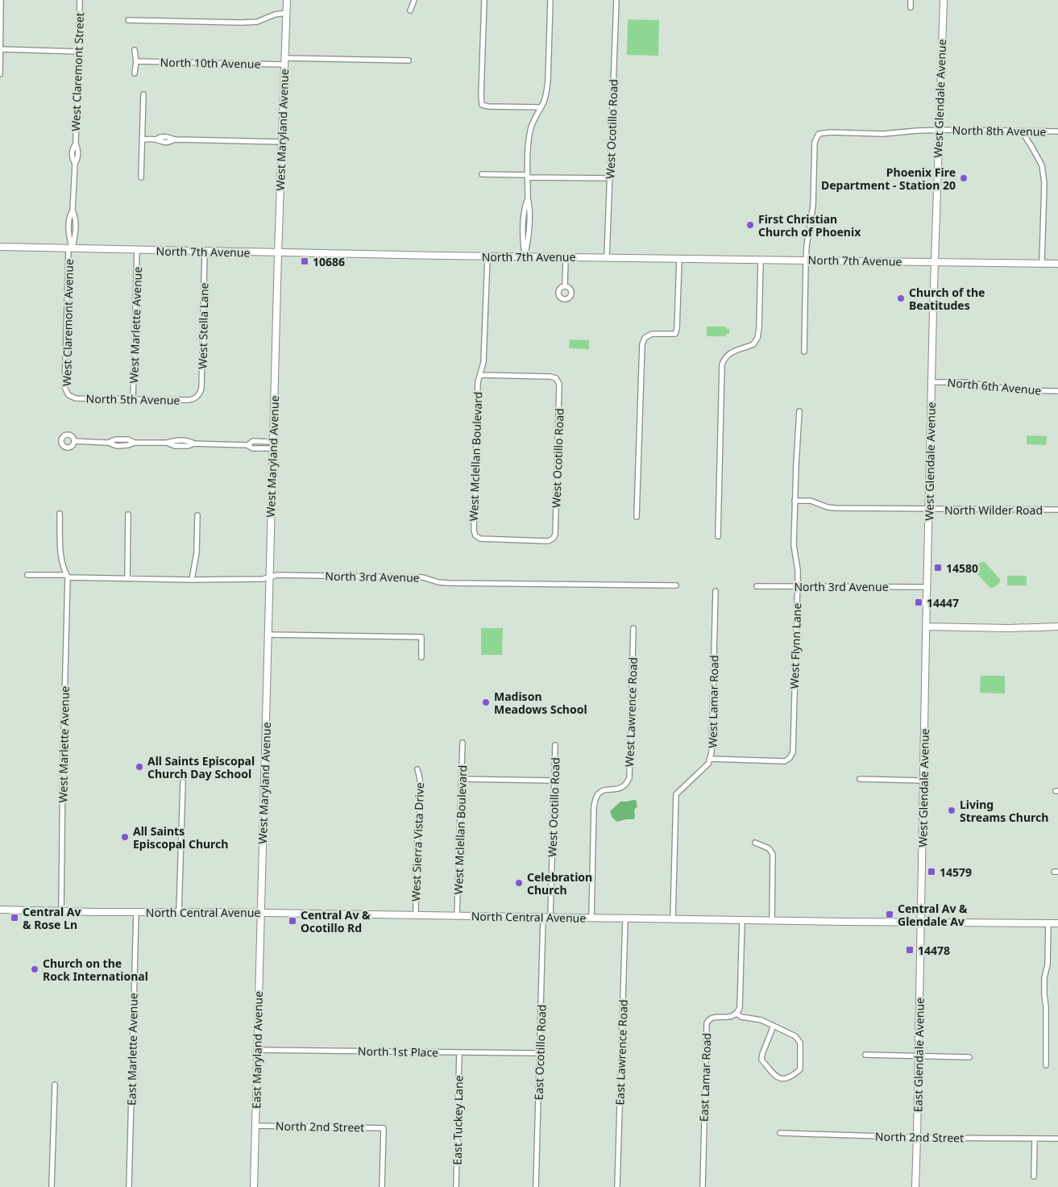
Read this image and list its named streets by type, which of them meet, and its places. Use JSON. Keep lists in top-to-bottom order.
{
  "streets": {
    "main road": [
      "West Glendale Avenue",
      "West Maryland Avenue",
      "North 7th Avenue",
      "North Central Avenue",
      "East Maryland Avenue",
      "East Glendale Avenue"
    ],
    "street": [
      "North 10th Avenue",
      "West Claremont Street",
      "West Ocotillo Road",
      "North 8th Avenue",
      "West Claremont Avenue",
      "West Marlette Avenue",
      "West Stella Lane",
      "North 6th Avenue",
      "North 5th Avenue",
      "West Mclellan Boulevard",
      "North Wilder Road",
      "North 3rd Avenue",
      "West Flynn Lane",
      "West Lamar Road",
      "West Lawrence Road",
      "West Sierra Vista Drive",
      "East Marlette Avenue",
      "North 1st Place",
      "East Ocotillo Road",
      "East Lawrence Road",
      "East Lamar Road",
      "East Tuckey Lane",
      "North 2nd Street"
    ]
  },
  "crossings": [
    ["North 10th Avenue", "West Maryland Avenue"],
    ["West Claremont Street", "North 7th Avenue"],
    ["West Claremont Street", "West Claremont Avenue"],
    ["West Glendale Avenue", "North 8th Avenue"],
    ["West Glendale Avenue", "North 7th Avenue"],
    ["West Glendale Avenue", "North 6th Avenue"],
    ["West Glendale Avenue", "North Wilder Road"],
    ["West Glendale Avenue", "North 3rd Avenue"],
    ["West Glendale Avenue", "North Central Avenue"],
    ["West Glendale Avenue", "East Glendale Avenue"],
    ["West Ocotillo Road", "North 7th Avenue"],
    ["West Ocotillo Road", "West Mclellan Boulevard"],
    ["West Ocotillo Road", "North Central Avenue"],
    ["West Ocotillo Road", "East Ocotillo Road"],
    ["West Maryland Avenue", "North 7th Avenue"],
    ["West Maryland Avenue", "North 3rd Avenue"],
    ["West Maryland Avenue", "North Central Avenue"],
    ["West Maryland Avenue", "East Maryland Avenue"],
    ["North 8th Avenue", "North 7th Avenue"],
    ["North 7th Avenue", "West Claremont Avenue"],
    ["North 7th Avenue", "West Marlette Avenue"],
    ["North 7th Avenue", "West Stella Lane"],
    ["North 7th Avenue", "West Mclellan Boulevard"],
    ["West Claremont Avenue", "North 5th Avenue"],
    ["West Marlette Avenue", "North 5th Avenue"],
    ["West Marlette Avenue", "North 3rd Avenue"],
    ["West Marlette Avenue", "North Central Avenue"],
    ["West Stella Lane", "North 5th Avenue"],
    ["West Mclellan Boulevard", "North Central Avenue"],
    ["North Wilder Road", "West Flynn Lane"],
    ["North 3rd Avenue", "West Flynn Lane"],
    ["West Flynn Lane", "West Lamar Road"],
    ["West Lamar Road", "North Central Avenue"],
    ["West Lawrence Road", "North Central Avenue"],
    ["West Sierra Vista Drive", "North Central Avenue"],
    ["North Central Avenue", "East Marlette Avenue"],
    ["North Central Avenue", "East Maryland Avenue"],
    ["North Central Avenue", "East Ocotillo Road"],
    ["North Central Avenue", "East Lawrence Road"],
    ["North Central Avenue", "East Glendale Avenue"],
    ["East Maryland Avenue", "North 1st Place"],
    ["East Maryland Avenue", "North 2nd Street"],
    ["North 1st Place", "East Ocotillo Road"],
    ["North 1st Place", "East Tuckey Lane"],
    ["East Glendale Avenue", "North 2nd Street"]
  ],
  "places": {
    "other": [
      "Phoenix Fire Department - Station 20",
      "First Christian Church of Phoenix",
      "Church of the Beatitudes",
      "Madison Meadows School",
      "All Saints Episcopal Church Day School",
      "Living Streams Church",
      "All Saints Episcopal Church",
      "Celebration Church",
      "Church on the Rock International"
    ],
    "transit": [
      "10686",
      "14580",
      "14447",
      "14579",
      "Central Av & Glendale Av",
      "Central Av & Rose Ln",
      "Central Av & Ocotillo Rd",
      "14478"
    ]
  }
}
